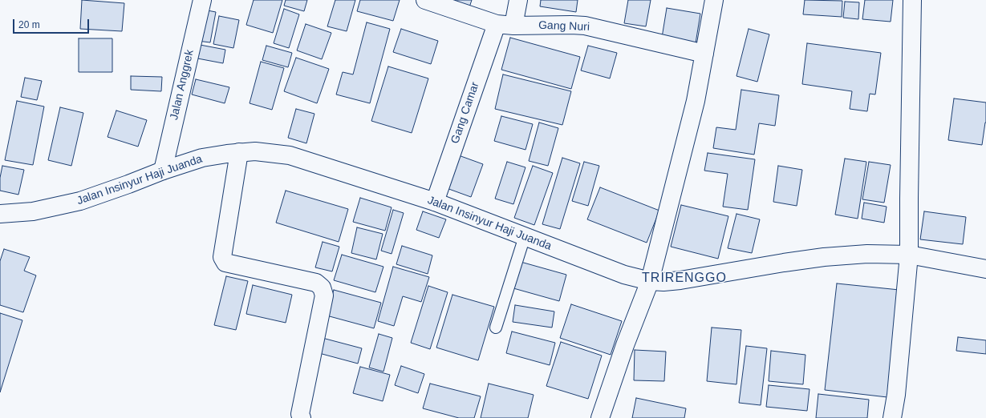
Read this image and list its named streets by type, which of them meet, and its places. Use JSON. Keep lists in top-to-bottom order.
{
  "streets": {
    "street": [
      "Gang Nuri",
      "Jalan Anggrek",
      "Gang Camar",
      "Jalan Insinyur Haji Juanda"
    ]
  },
  "crossings": [
    ["Gang Nuri", "Gang Camar"],
    ["Jalan Anggrek", "Jalan Insinyur Haji Juanda"],
    ["Gang Camar", "Jalan Insinyur Haji Juanda"]
  ],
  "districts": ["TRIRENGGO"],
  "scale_bar": "20 m"
}
